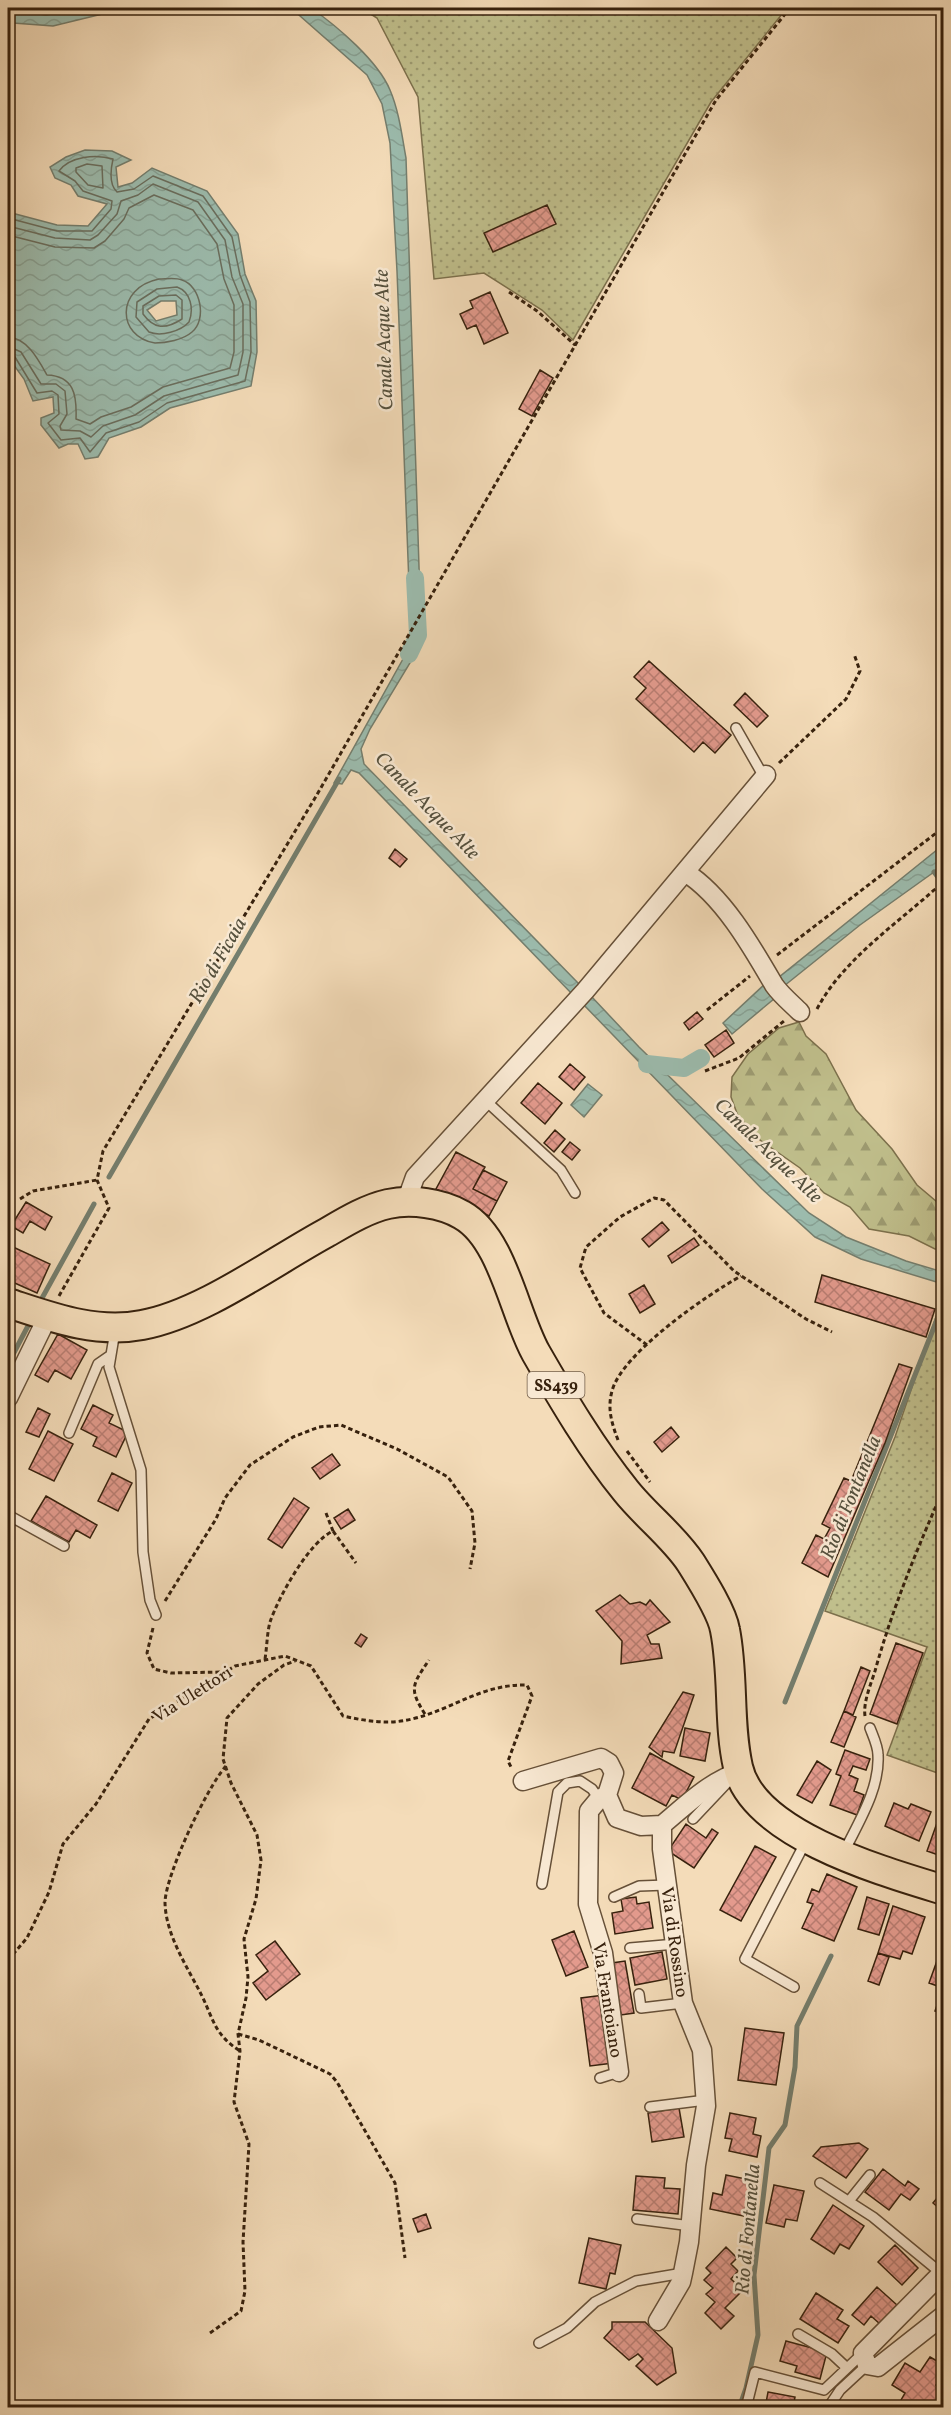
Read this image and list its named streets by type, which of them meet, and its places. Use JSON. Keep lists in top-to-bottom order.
{
  "streets": {
    "main road": ["SS439"],
    "street": ["Via di Rossino", "Via Frantoiano"],
    "path": ["Via Ulettori"]
  },
  "water": ["Canale Acque Alte", "Rio di Ficaia", "Rio di Fontanella"]
}
